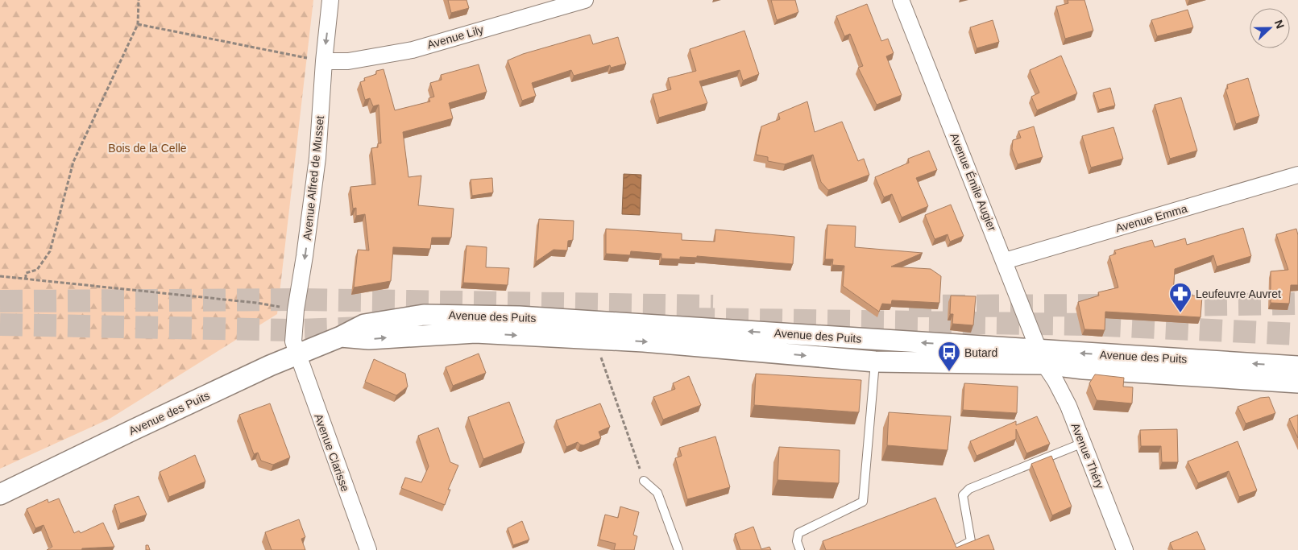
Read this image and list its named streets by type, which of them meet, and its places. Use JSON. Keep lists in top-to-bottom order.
{
  "streets": {
    "street": [
      "Avenue Lily",
      "Avenue Alfred de Musset",
      "Avenue Émile Augier",
      "Avenue Emma",
      "Avenue des Puits",
      "Avenue Clarisse",
      "Avenue Théry"
    ]
  },
  "crossings": [
    ["Avenue Lily", "Avenue Alfred de Musset"],
    ["Avenue Alfred de Musset", "Avenue des Puits"],
    ["Avenue Alfred de Musset", "Avenue Clarisse"],
    ["Avenue Émile Augier", "Avenue Emma"],
    ["Avenue Émile Augier", "Avenue des Puits"],
    ["Avenue Émile Augier", "Avenue Théry"],
    ["Avenue des Puits", "Avenue Clarisse"],
    ["Avenue des Puits", "Avenue Théry"]
  ],
  "one_way": ["Avenue Alfred de Musset"],
  "parks": ["Bois de la Celle"],
  "places": {
    "pharmacy": ["Leufeuvre Auvret"],
    "bus stop": ["Butard"]
  },
  "north": "right"
}
